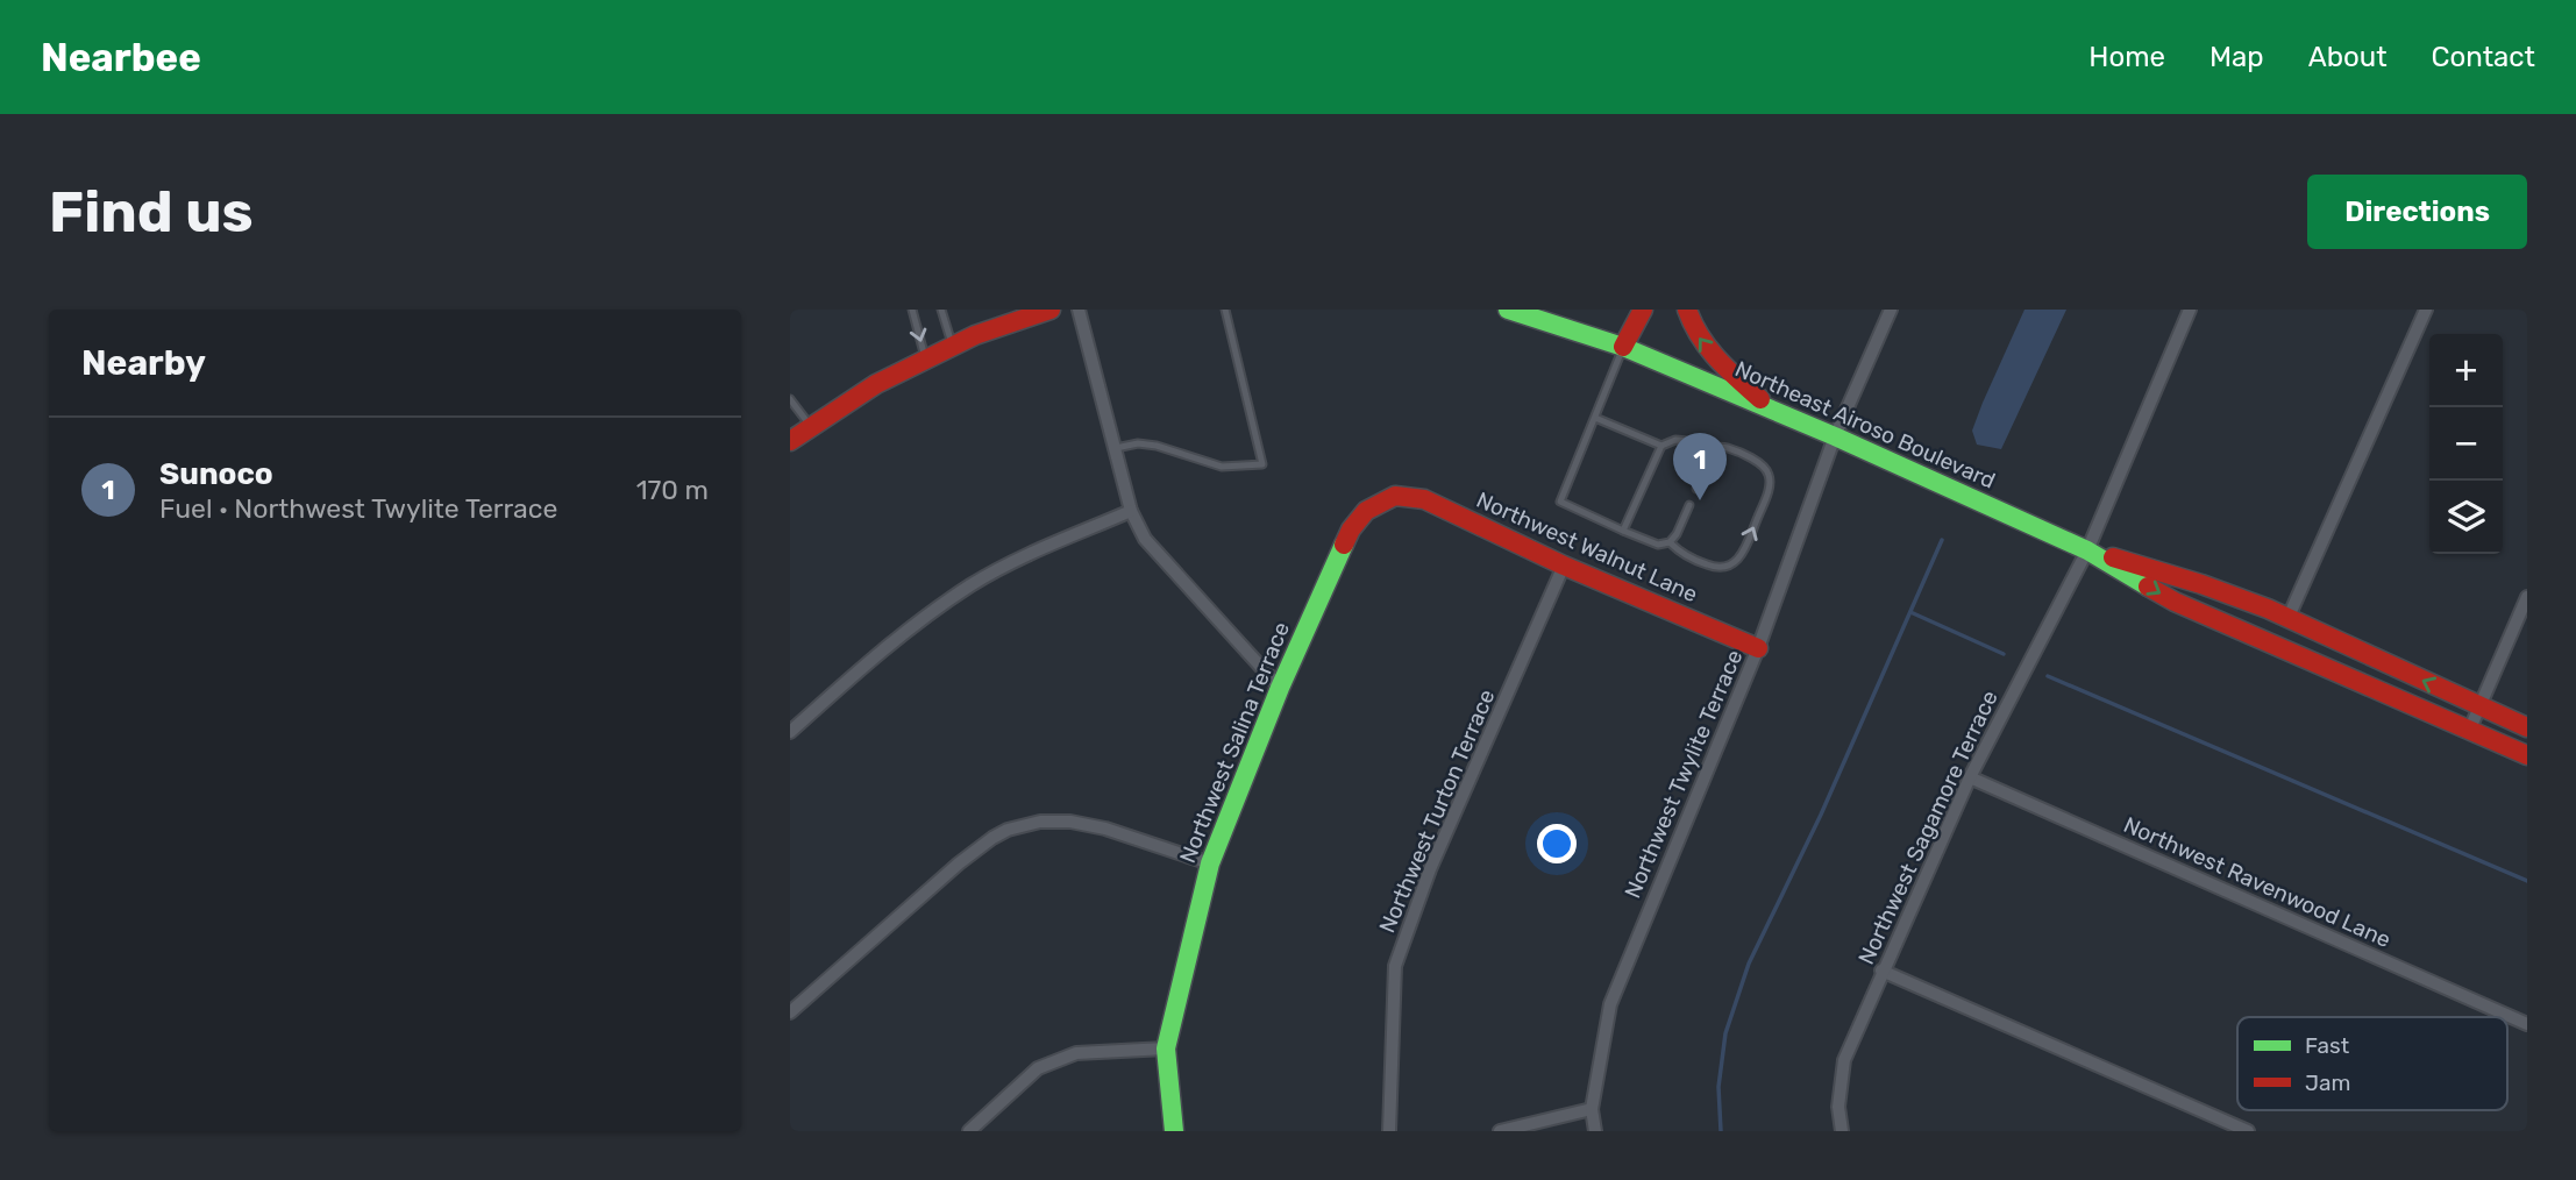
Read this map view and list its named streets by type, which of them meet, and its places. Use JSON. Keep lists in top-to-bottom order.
{
  "streets": {
    "main road": ["Northeast Airoso Boulevard", "Northwest Walnut Lane", "Northwest Salina Terrace"],
    "street": [
      "Northwest Twylite Terrace",
      "Northwest Turton Terrace",
      "Northwest Sagamore Terrace",
      "Northwest Ravenwood Lane"
    ]
  },
  "crossings": [
    ["Northeast Airoso Boulevard", "Northwest Twylite Terrace"],
    ["Northeast Airoso Boulevard", "Northwest Sagamore Terrace"],
    ["Northwest Walnut Lane", "Northwest Salina Terrace"],
    ["Northwest Walnut Lane", "Northwest Twylite Terrace"],
    ["Northwest Walnut Lane", "Northwest Turton Terrace"],
    ["Northwest Sagamore Terrace", "Northwest Ravenwood Lane"]
  ],
  "legend": ["Fast", "Jam"],
  "page": {
    "header": "Nearbee",
    "nav": [
      "Home",
      "Map",
      "About",
      "Contact"
    ],
    "buttons": "Directions",
    "title": "Find us",
    "heading": "Nearby",
    "map_buttons": ["+", "−"],
    "list": [
      {
        "mark": "1",
        "name": "Sunoco",
        "note": "Fuel · Northwest Twylite Terrace",
        "value": "170 m"
      }
    ],
    "pins": "1"
  }
}
